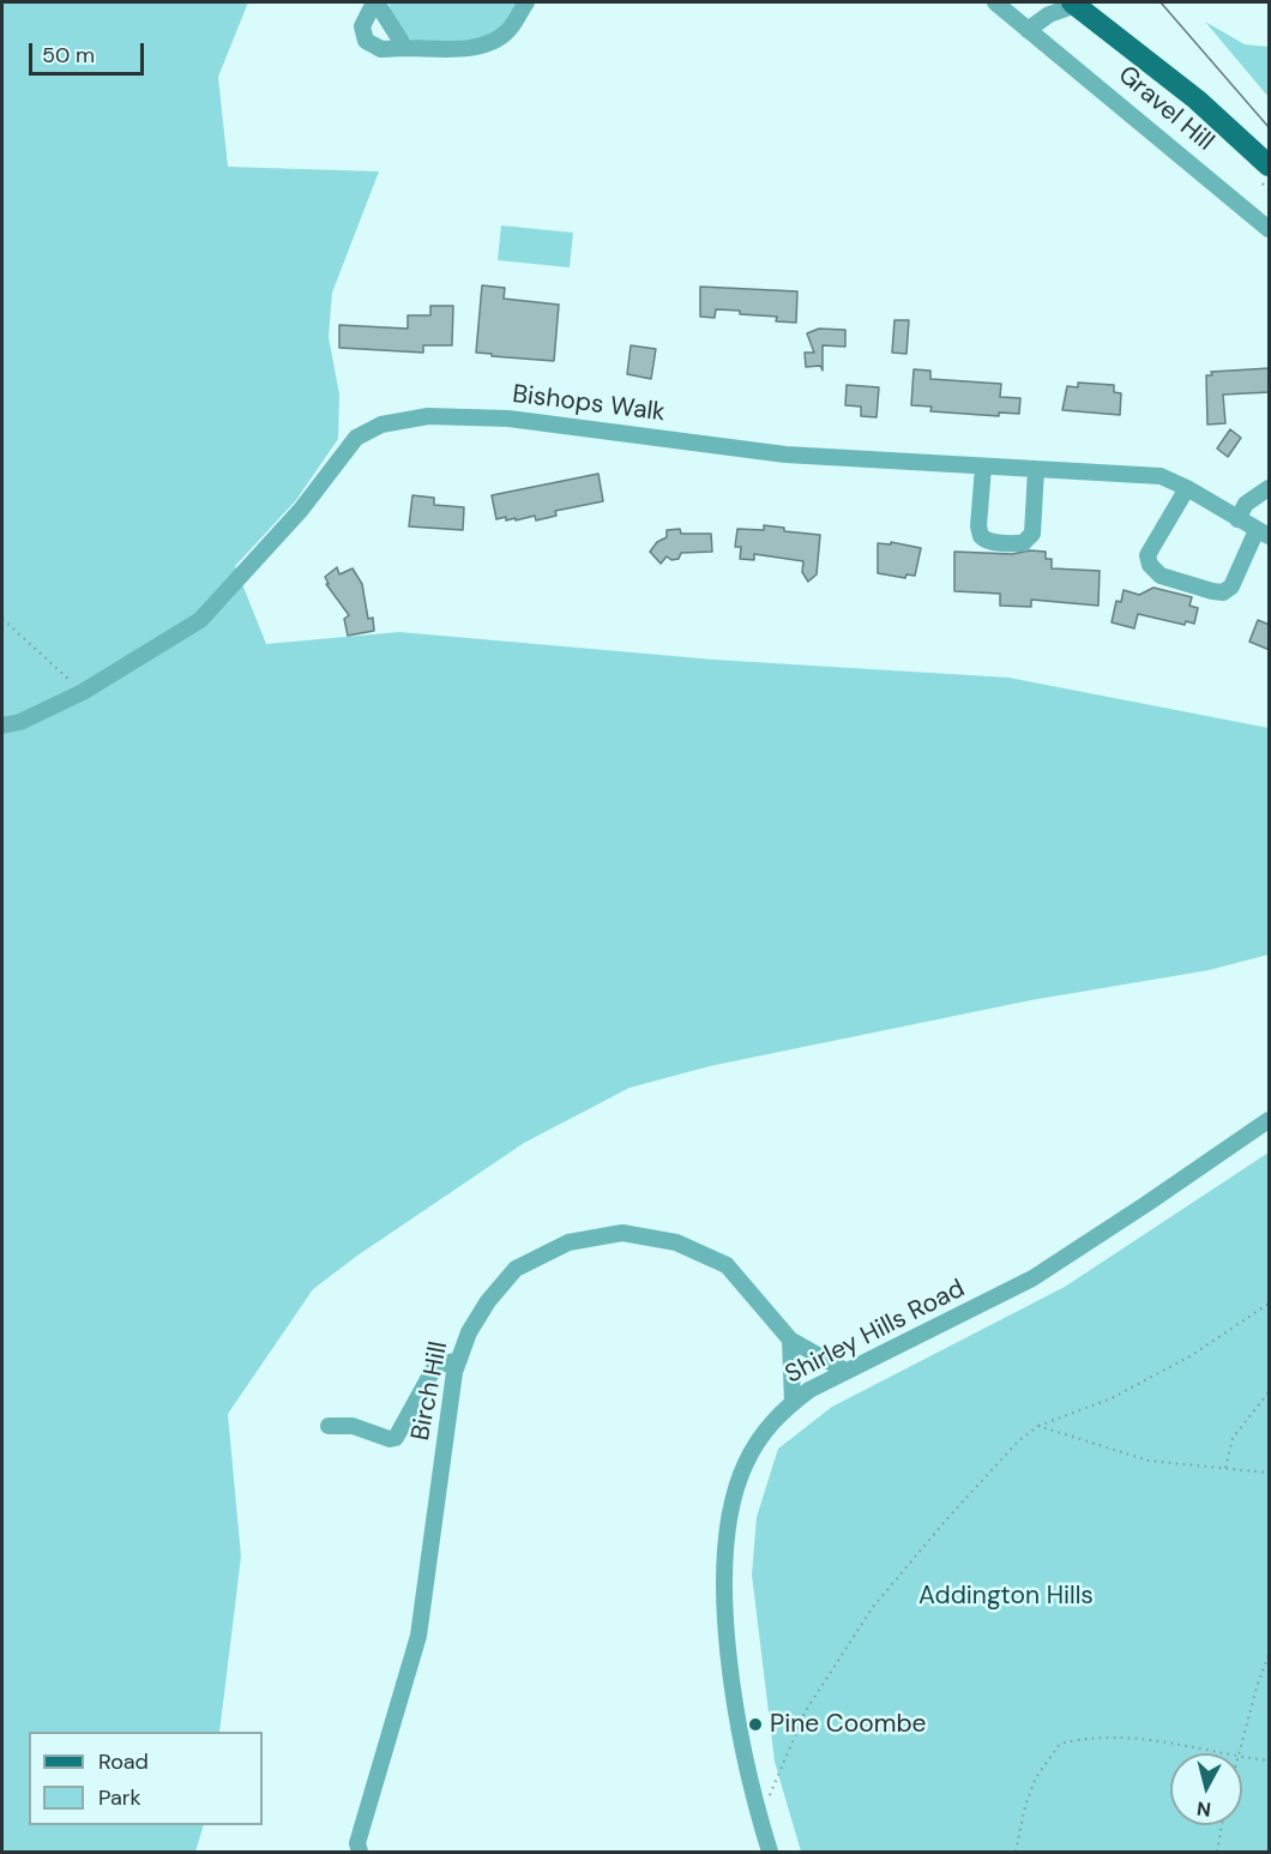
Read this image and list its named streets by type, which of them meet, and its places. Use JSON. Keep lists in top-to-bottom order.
{
  "streets": {
    "main road": ["Gravel Hill"],
    "street": ["Bishops Walk", "Shirley Hills Road", "Birch Hill"]
  },
  "crossings": [
    ["Shirley Hills Road", "Birch Hill"]
  ],
  "parks": ["Addington Hills"],
  "places": ["Pine Coombe"],
  "legend": ["Road", "Park"],
  "scale_bar": "50 m",
  "north": "bottom"
}
